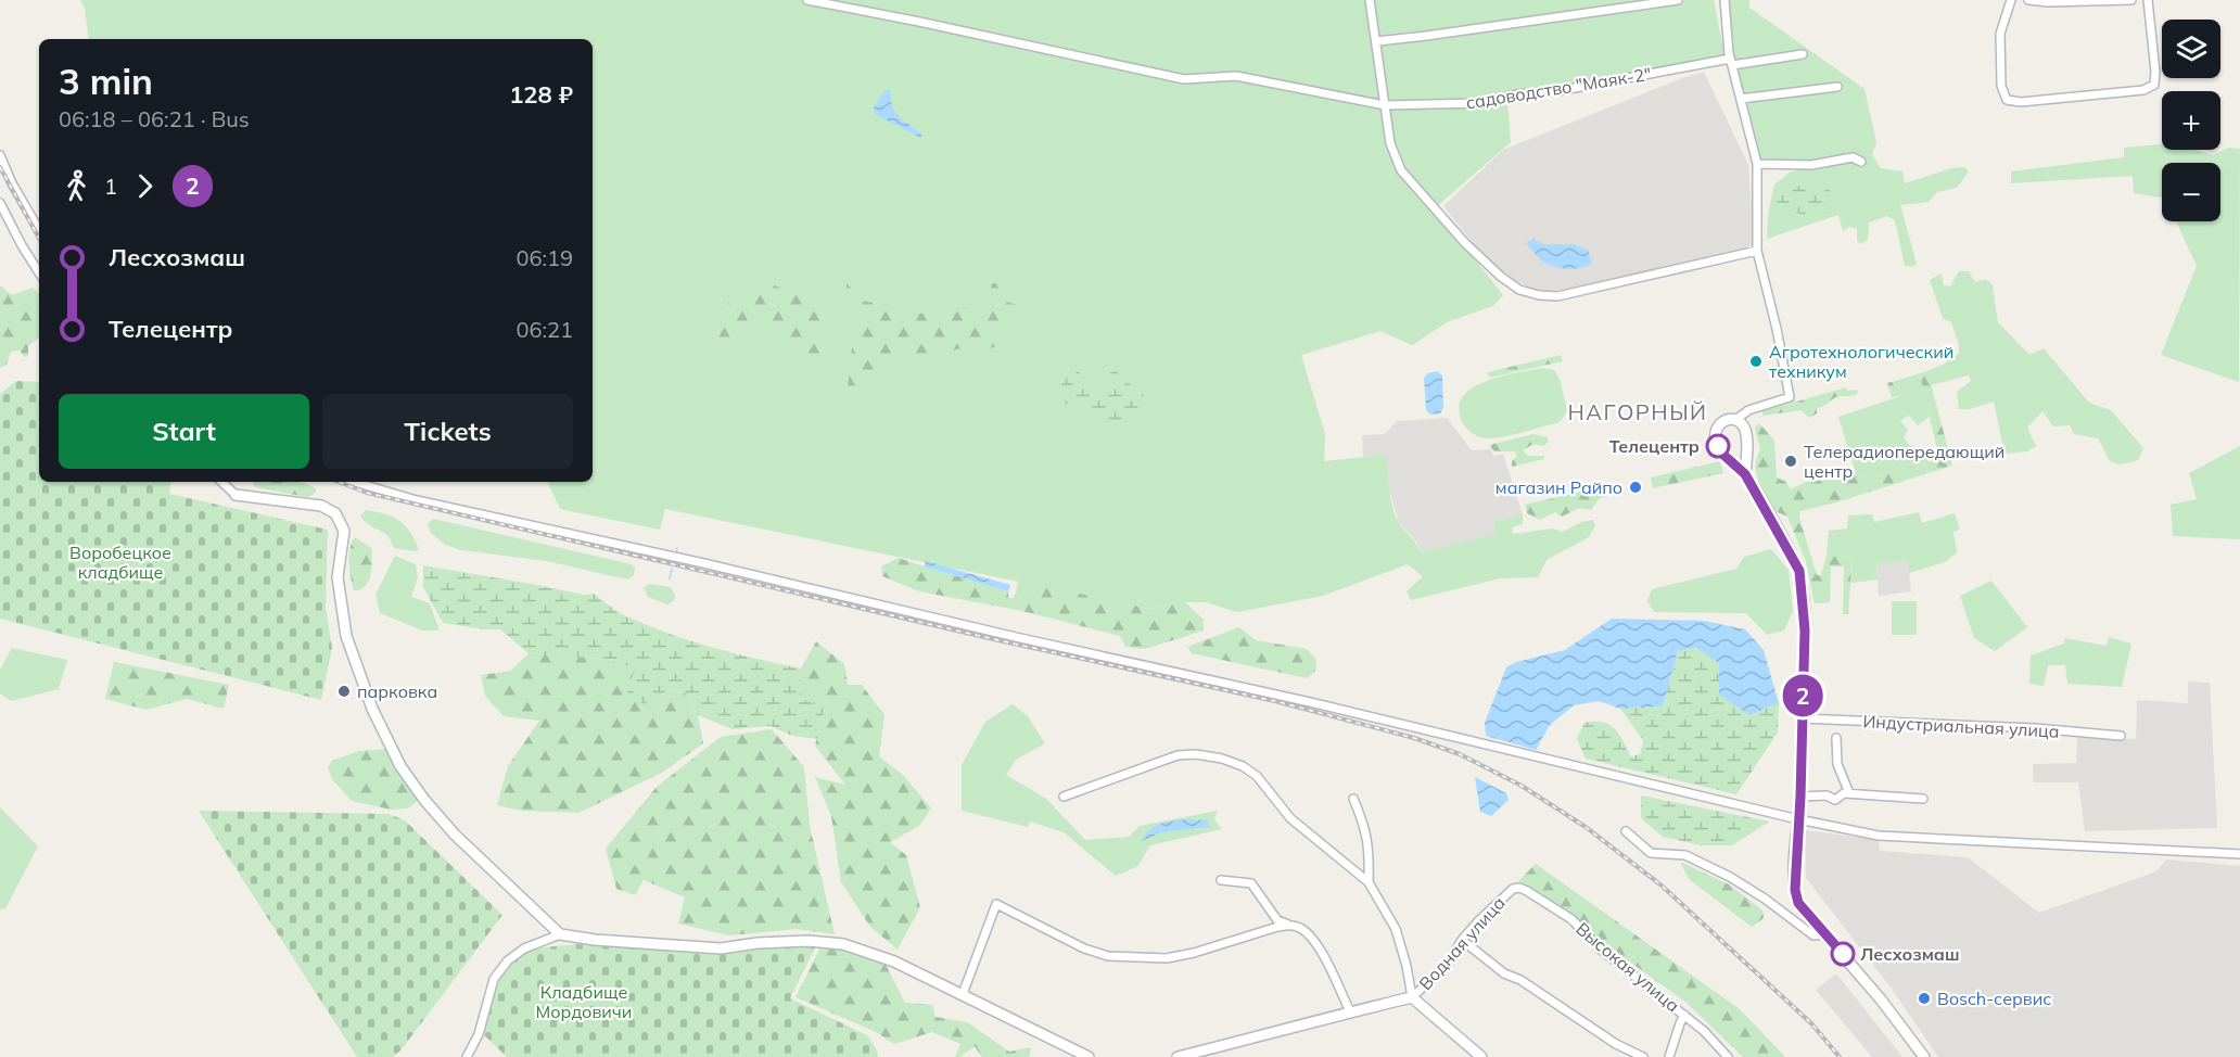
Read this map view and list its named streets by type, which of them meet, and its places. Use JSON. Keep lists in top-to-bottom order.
{
  "streets": {
    "street": [
      "садоводство \"Маяк-2\"",
      "Индустриальная улица",
      "Водная улица",
      "Высокая улица"
    ]
  },
  "crossings": [
    ["Водная улица", "Высокая улица"]
  ],
  "districts": ["НАГОРНЫЙ"],
  "parks": ["Воробецкое кладбище", "Кладбище Мордовичи"],
  "places": [
    "Агротехнологический техникум",
    "Телецентр",
    "Телерадиопередающий центр",
    "магазин Райпо",
    "парковка",
    "Лесхозмаш",
    "Bosch-сервис"
  ],
  "lines": ["bus line 2"],
  "page": {
    "on_map": "2",
    "map_buttons": ["+", "−"],
    "heading": ["3 min", "06:18 – 06:21 · Bus", "128 ₽"],
    "legs": ["1", "2"],
    "list": [
      {
        "name": "Лесхозмаш",
        "value": "06:19"
      },
      {
        "name": "Телецентр",
        "value": "06:21"
      }
    ],
    "buttons": ["Start", "Tickets"]
  }
}
